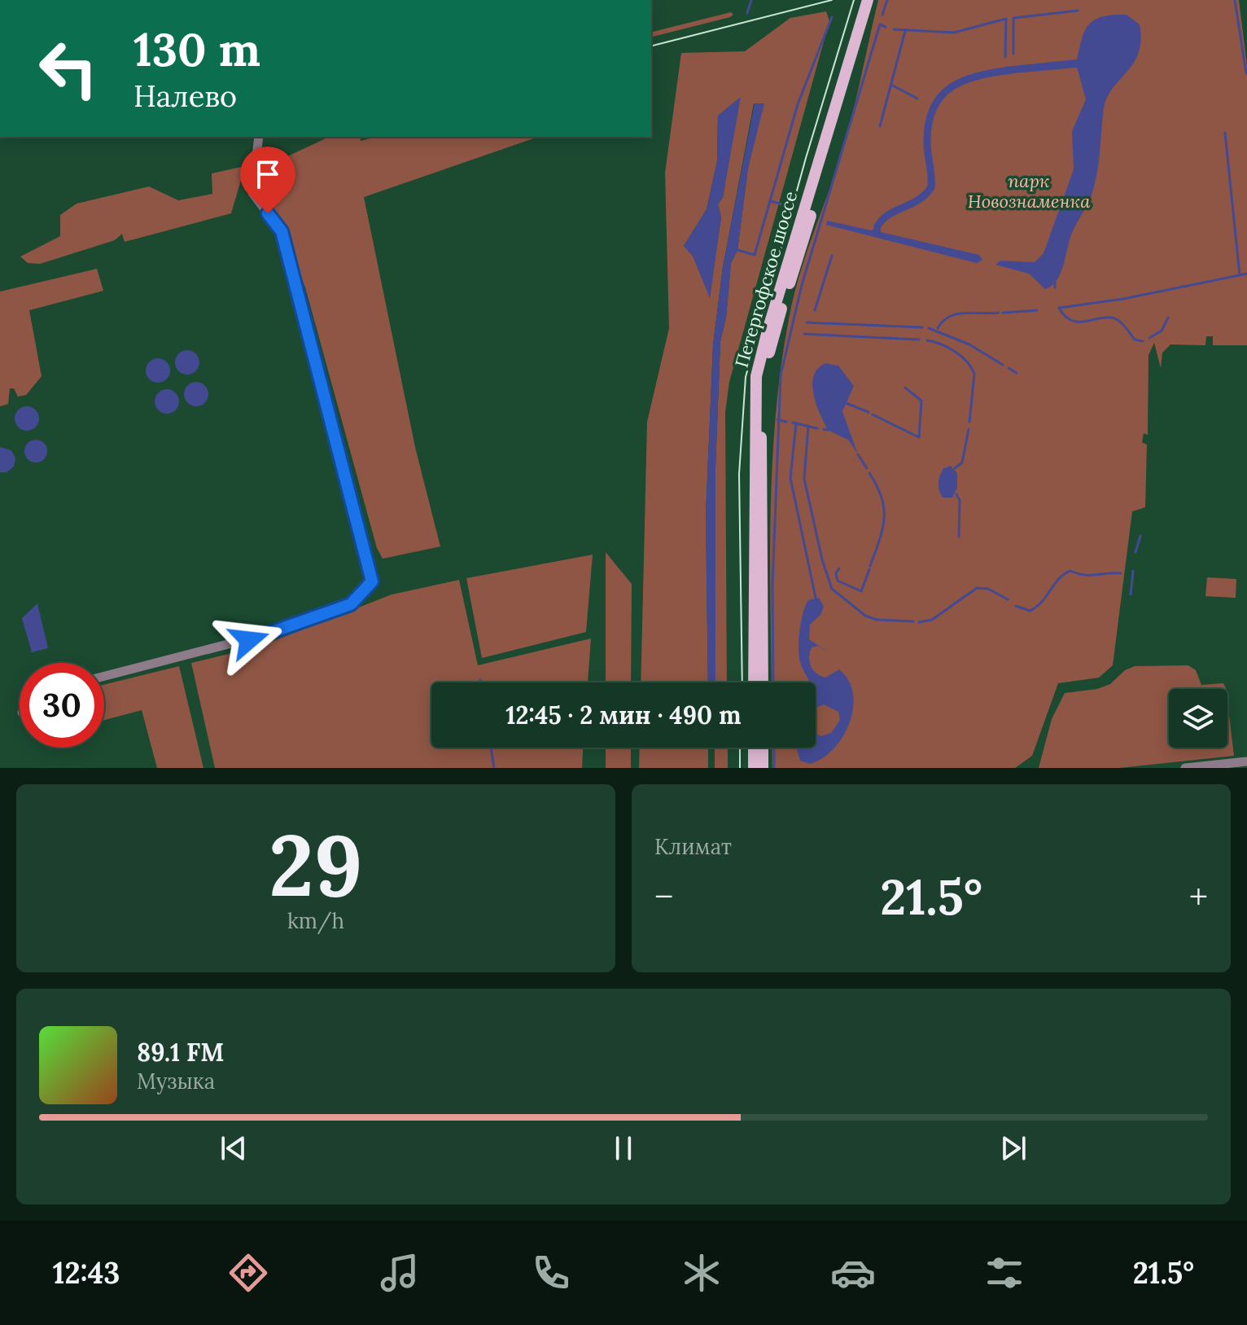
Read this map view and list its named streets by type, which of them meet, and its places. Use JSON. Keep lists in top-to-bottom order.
{
  "streets": {
    "main road": ["Петергофское шоссе"]
  },
  "parks": ["парк Новознаменка"],
  "page": {
    "turn": ["130 m", "Налево"],
    "limit": "30",
    "trip": "12:45 · 2 мин · 490 m",
    "tile": [
      ["29", "km/h"],
      "Климат"
    ],
    "heat": ["−", "21.5°", "+"],
    "song": ["89.1 FM", "Музыка"],
    "tabs": ["12:43", "21.5°"]
  }
}
